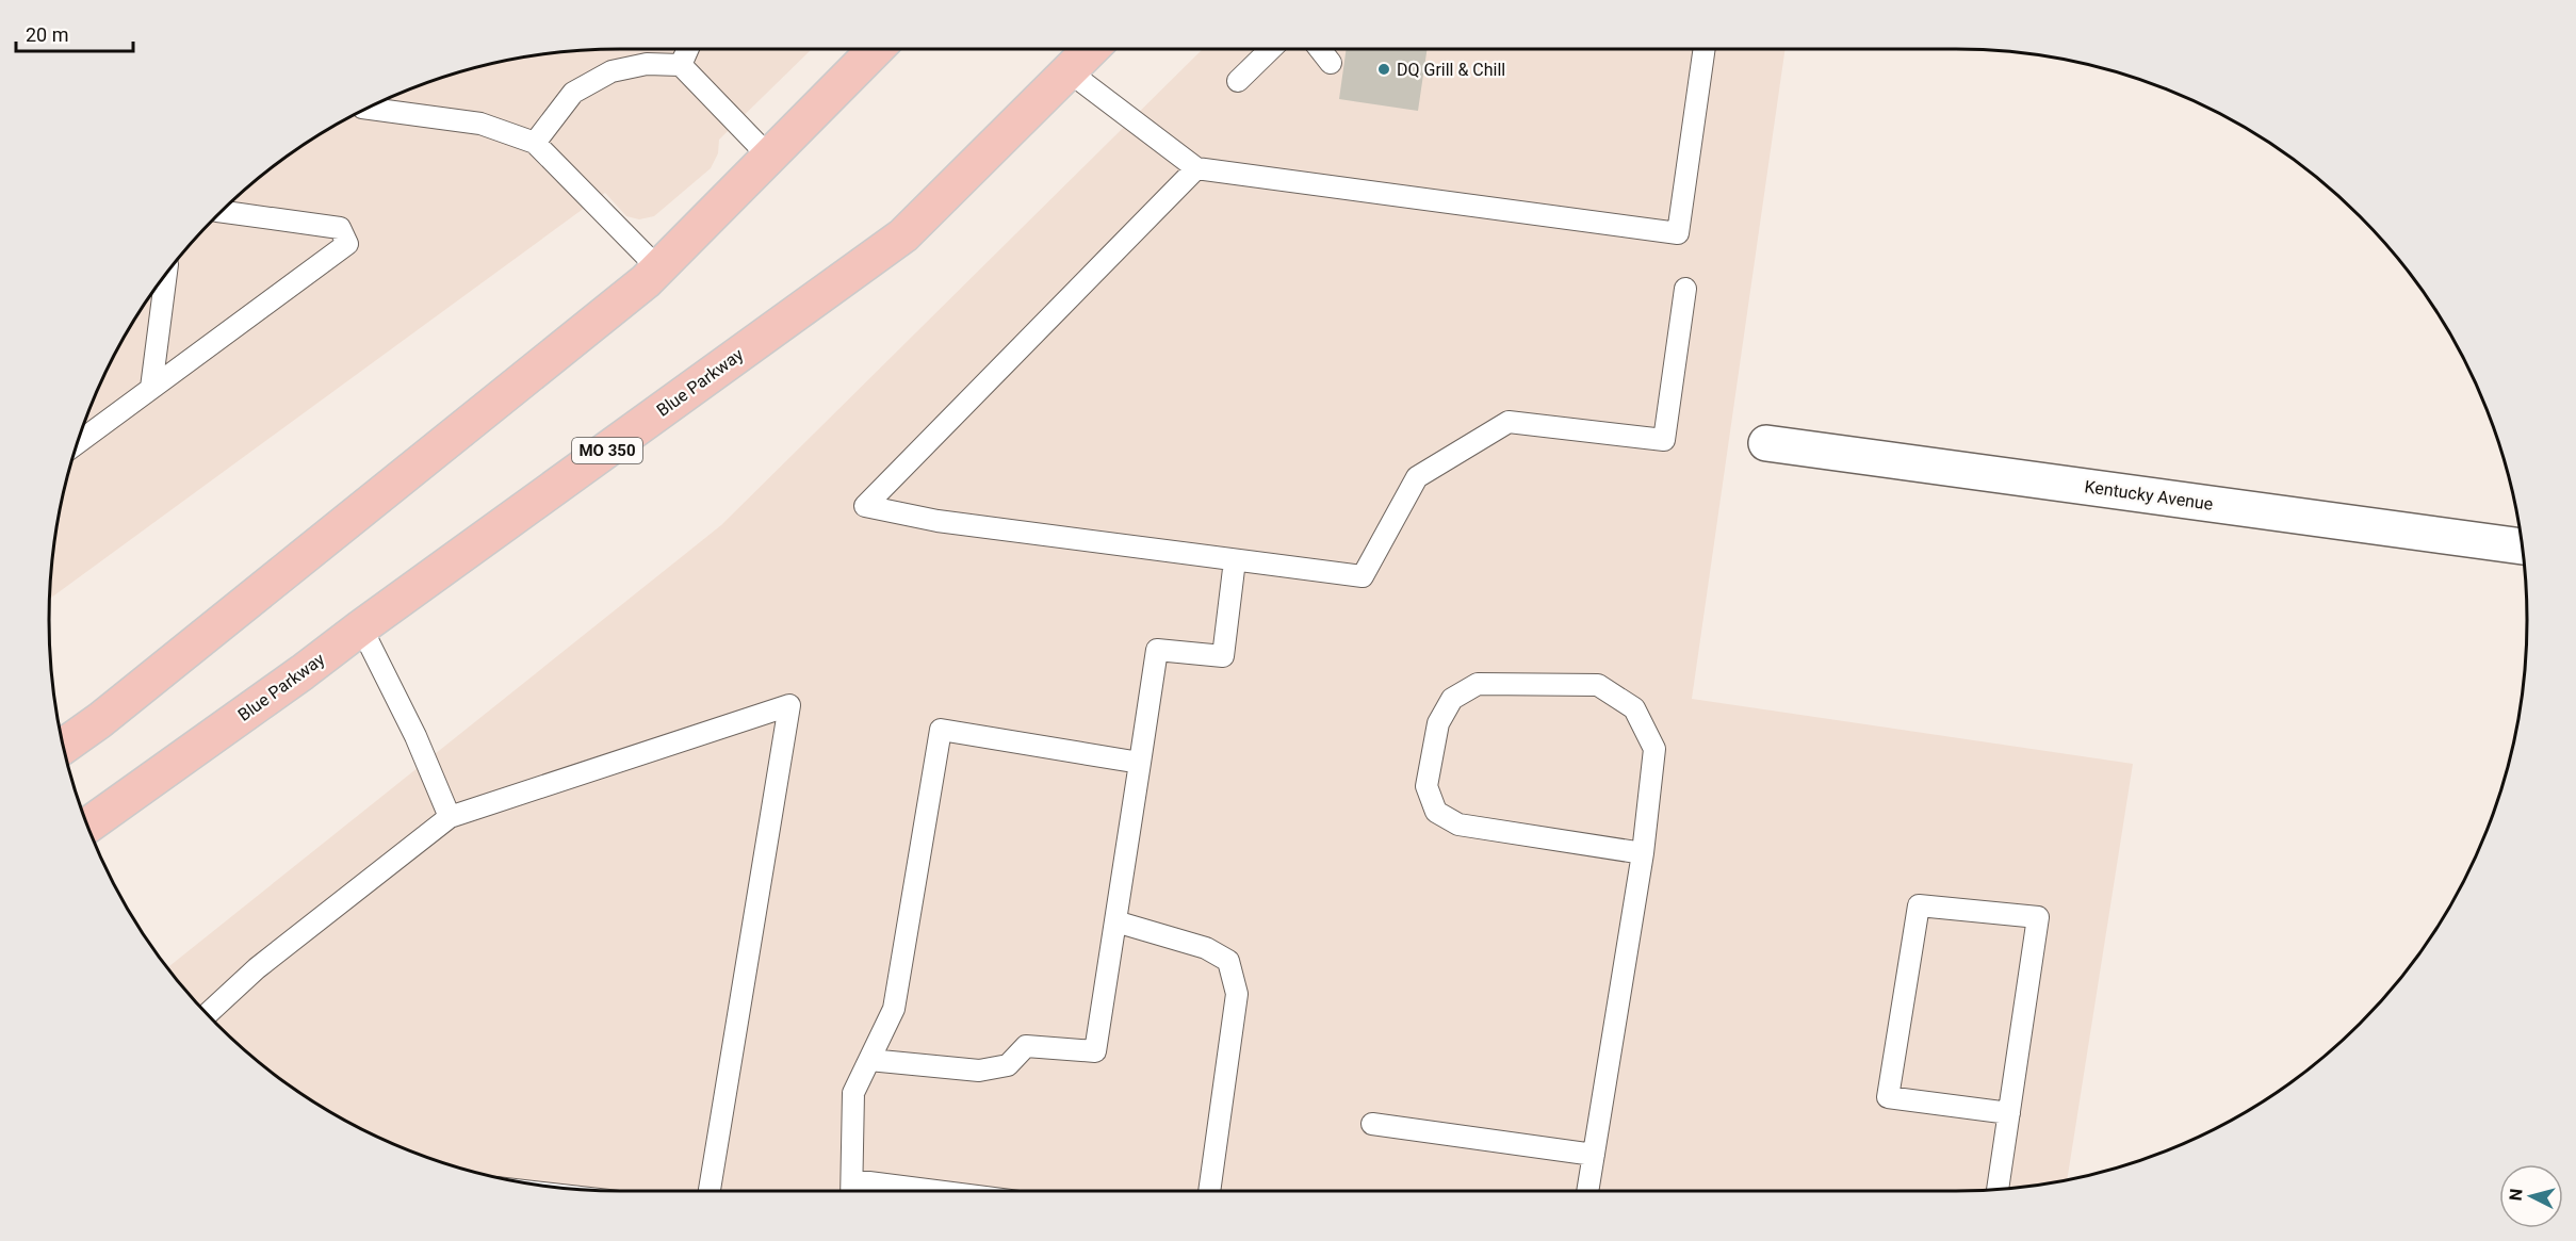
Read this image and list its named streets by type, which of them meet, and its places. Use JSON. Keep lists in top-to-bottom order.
{
  "streets": {
    "highway": ["Blue Parkway", "MO 350"],
    "street": ["Kentucky Avenue"]
  },
  "places": ["DQ Grill & Chill"],
  "scale_bar": "20 m",
  "north": "left"
}
